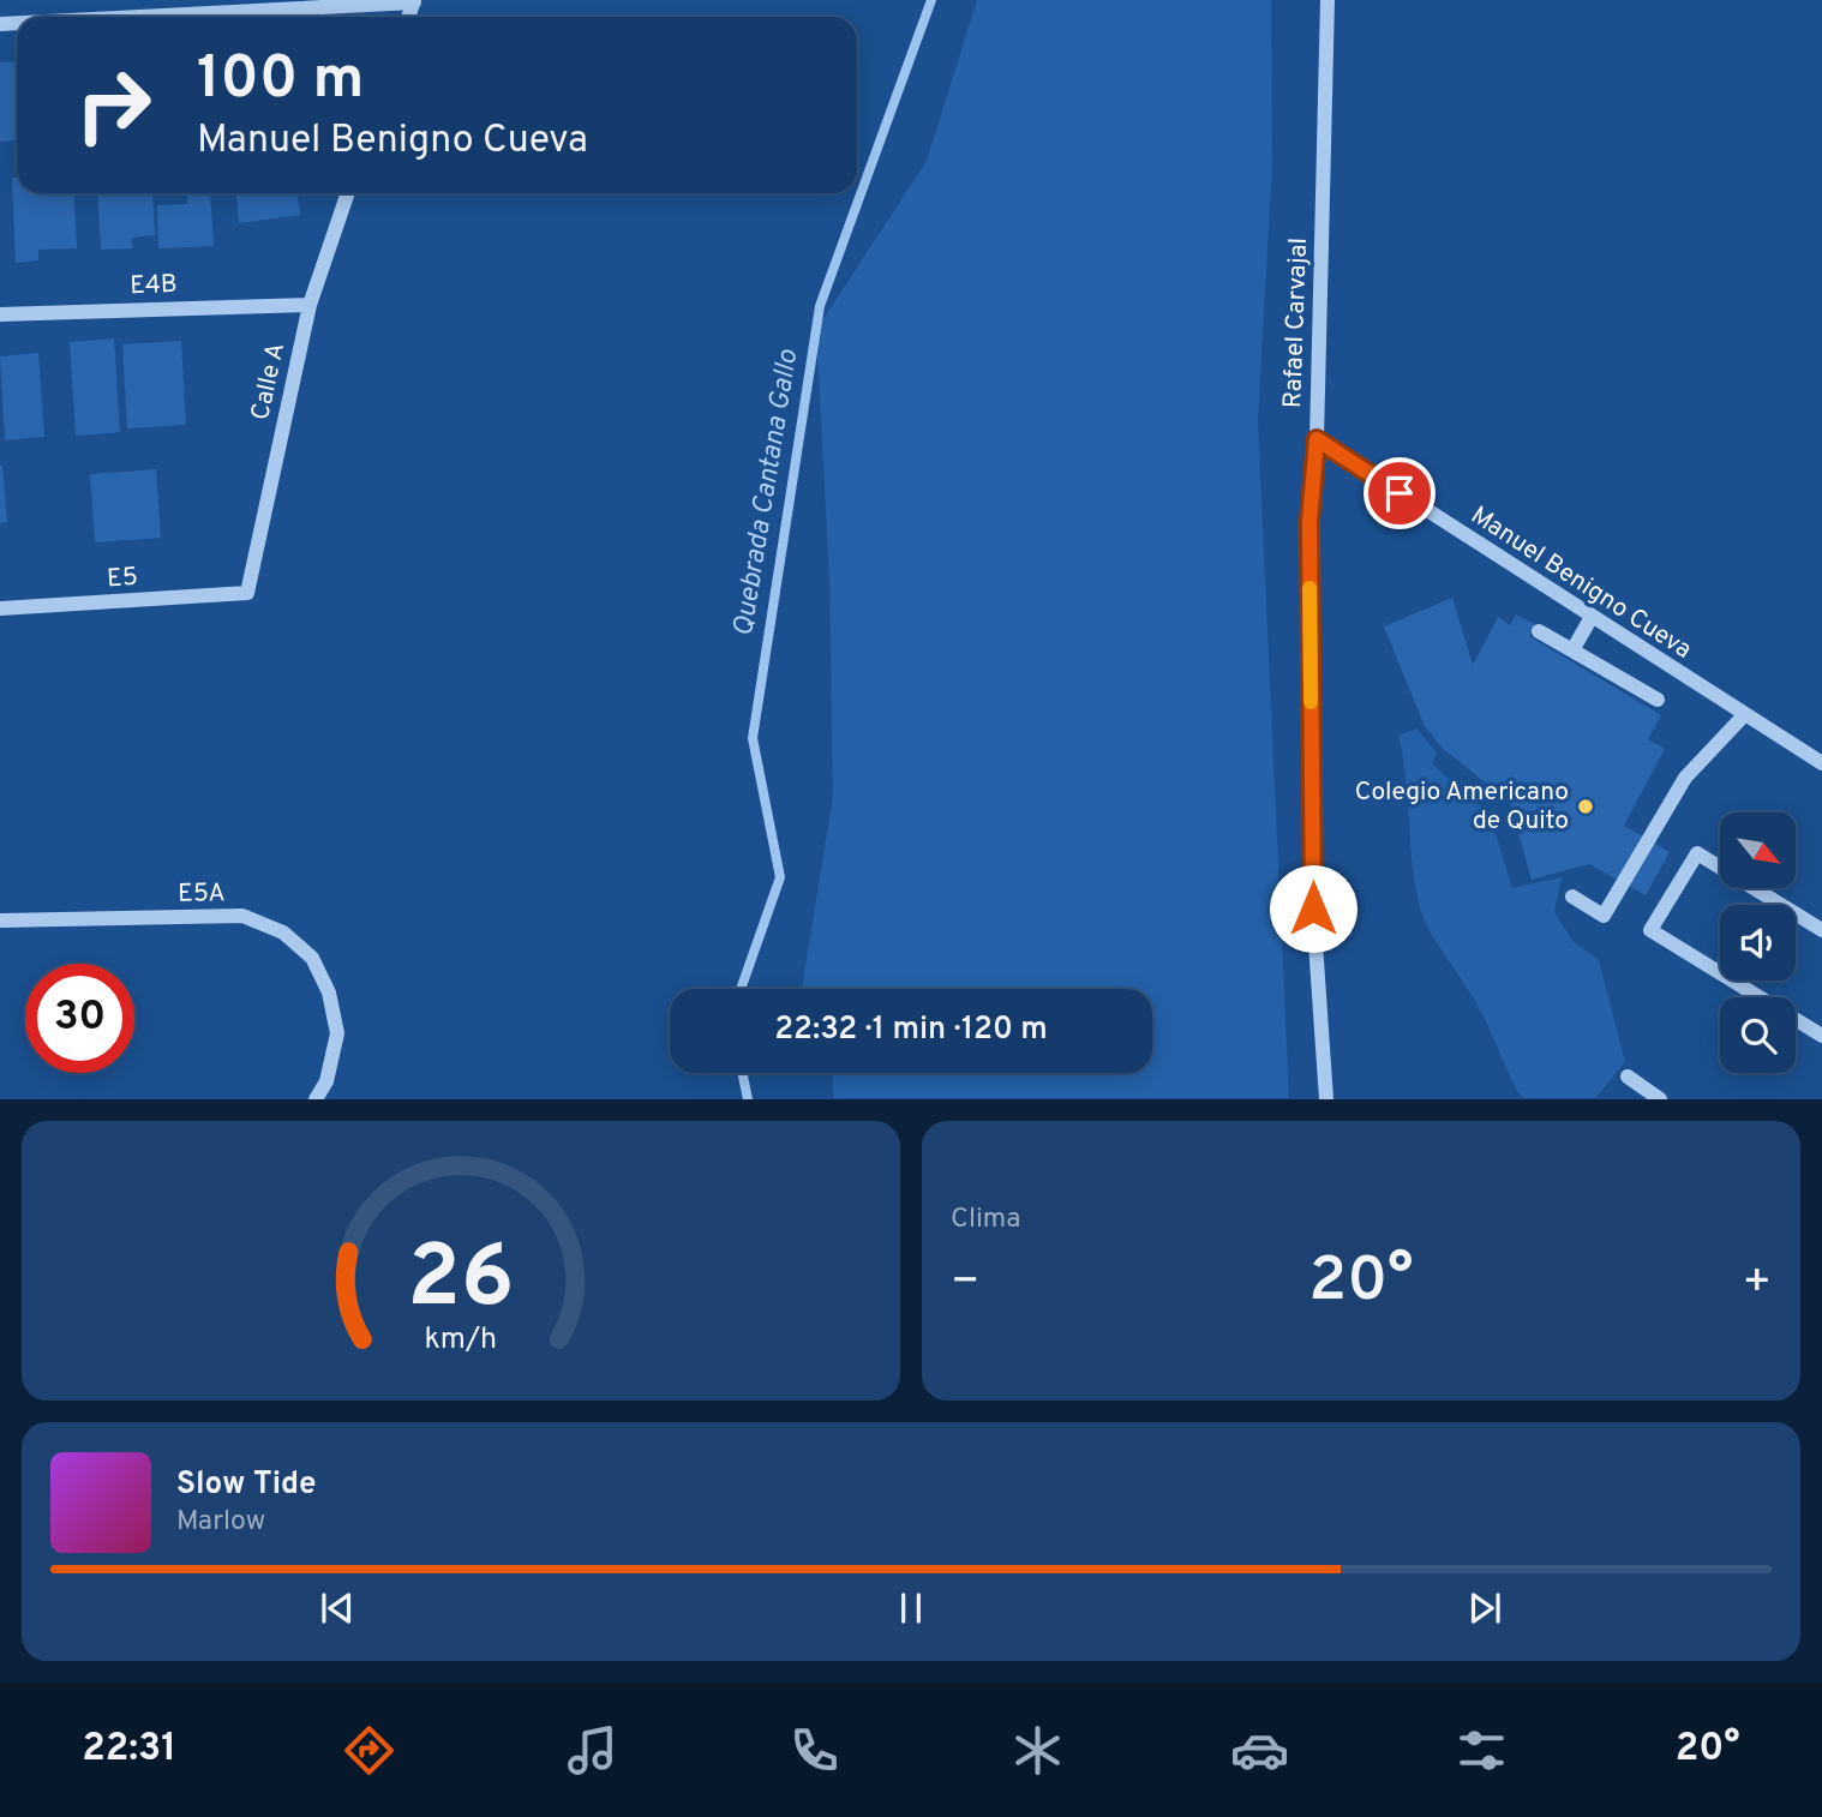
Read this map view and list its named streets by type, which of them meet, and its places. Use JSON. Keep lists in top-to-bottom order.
{
  "streets": {
    "street": [
      "E4B",
      "Rafael Carvajal",
      "Calle A",
      "E5",
      "Manuel Benigno Cueva",
      "E5A"
    ]
  },
  "crossings": [
    ["E4B", "Calle A"],
    ["Rafael Carvajal", "Manuel Benigno Cueva"],
    ["Calle A", "E5"]
  ],
  "water": ["Quebrada Cantana Gallo"],
  "places": ["Colegio Americano de Quito"],
  "north": "bottom right",
  "page": {
    "turn": ["100 m", "Manuel Benigno Cueva"],
    "limit": "30",
    "trip": "22:32 · 1 min · 120 m",
    "tile": "Clima",
    "heat": ["−", "20°", "+"],
    "song": ["Slow Tide", "Marlow"],
    "tabs": ["22:31", "20°"],
    "gauge": ["26", "km/h"]
  }
}
